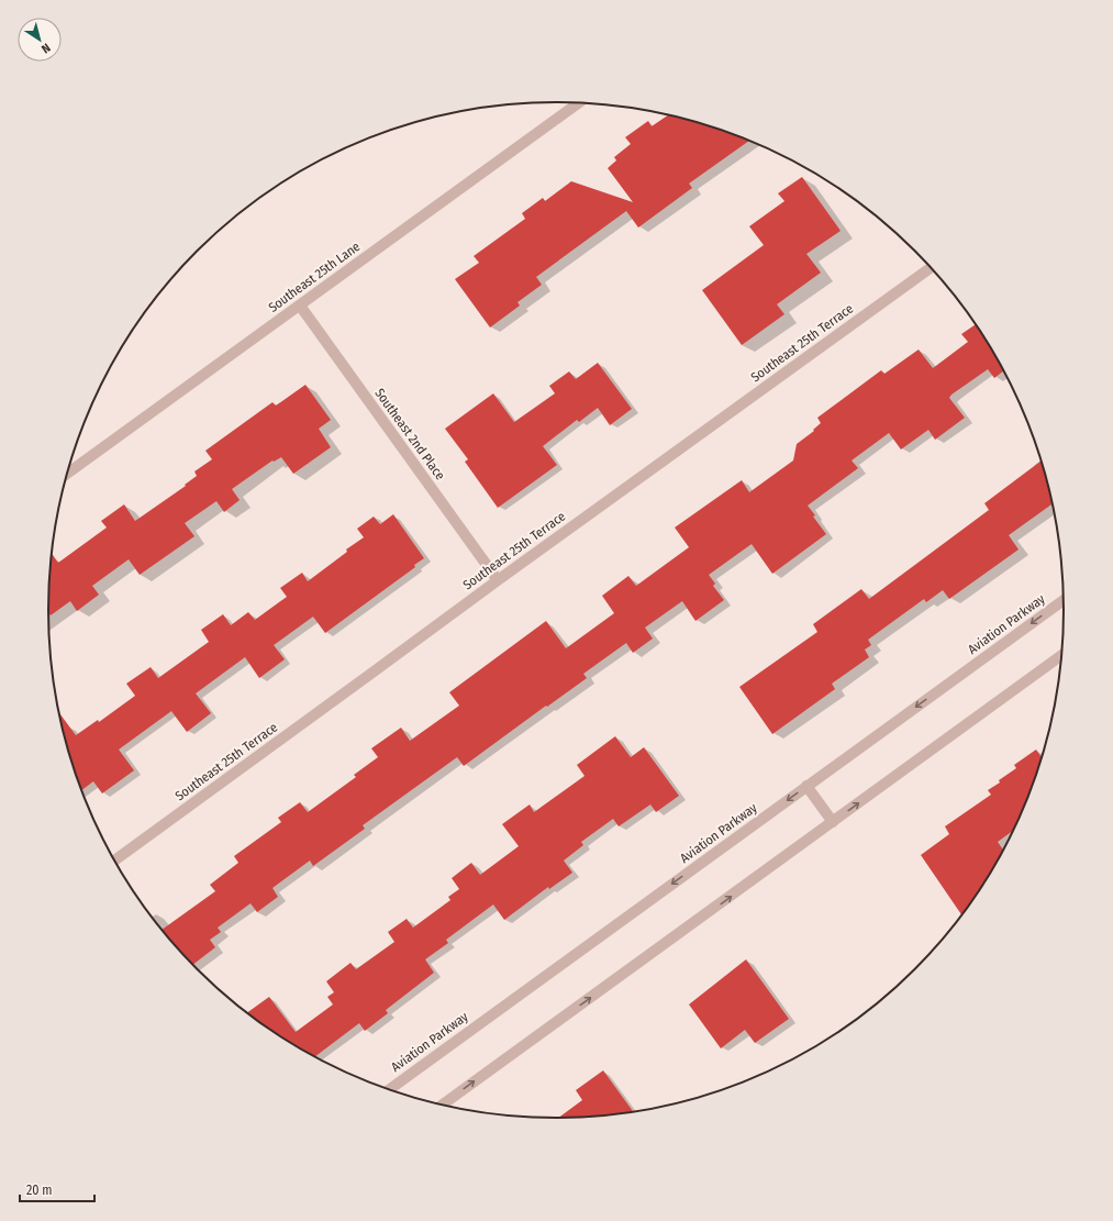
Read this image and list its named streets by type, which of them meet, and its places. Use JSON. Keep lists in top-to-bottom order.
{
  "streets": {
    "street": [
      "Southeast 25th Lane",
      "Southeast 25th Terrace",
      "Southeast 2nd Place",
      "Aviation Parkway"
    ]
  },
  "crossings": [
    ["Southeast 25th Lane", "Southeast 2nd Place"],
    ["Southeast 25th Terrace", "Southeast 2nd Place"]
  ],
  "scale_bar": "20 m",
  "north": "bottom right"
}
